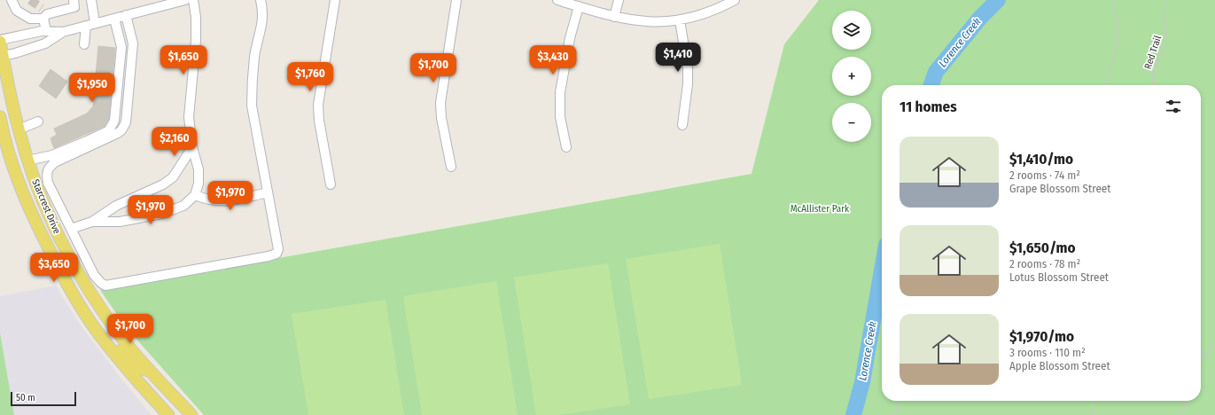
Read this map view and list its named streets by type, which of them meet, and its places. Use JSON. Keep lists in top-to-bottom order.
{
  "streets": {
    "main road": ["Starcrest Drive"],
    "path": ["Red Trail"]
  },
  "water": ["Lorence Creek"],
  "parks": ["McAllister Park"],
  "scale_bar": "50 m",
  "page": {
    "map_buttons": ["+", "−"],
    "price": [
      "$1,410",
      "$1,650",
      "$3,430",
      "$1,700",
      "$1,760",
      "$1,950",
      "$2,160",
      "$1,970",
      "$1,970",
      "$3,650",
      "$1,700"
    ],
    "heading": "11 homes",
    "list": [
      {
        "name": "$1,410/mo",
        "note": "2 rooms · 74 m² · Grape Blossom Street"
      },
      {
        "name": "$1,650/mo",
        "note": "2 rooms · 78 m² · Lotus Blossom Street"
      },
      {
        "name": "$1,970/mo",
        "note": "3 rooms · 110 m² · Apple Blossom Street"
      }
    ],
    "scale": "50 m"
  }
}
